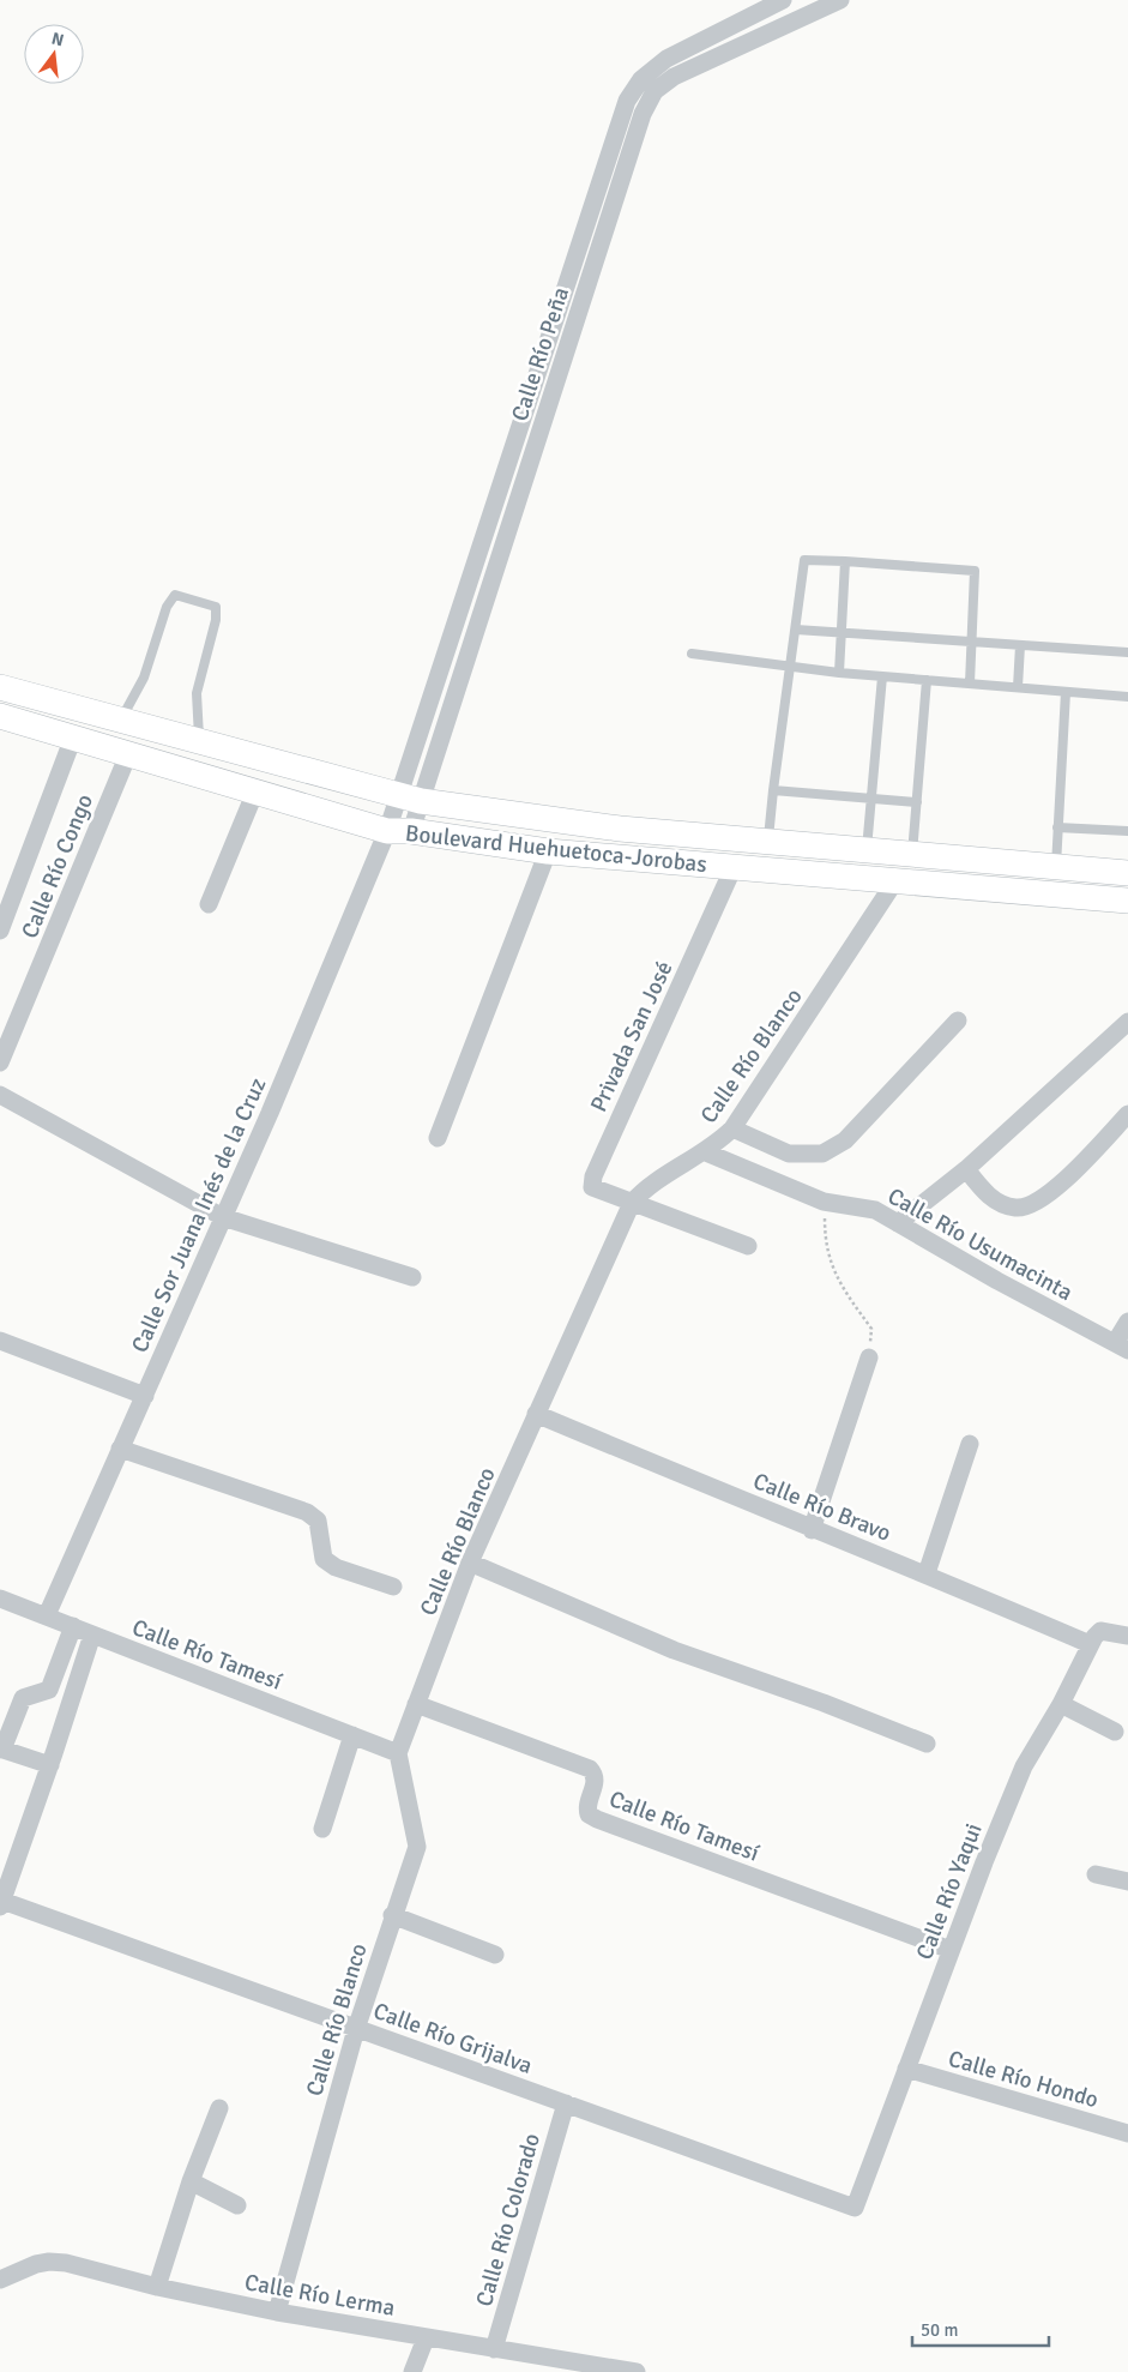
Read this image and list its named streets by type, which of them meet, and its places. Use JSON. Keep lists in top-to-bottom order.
{
  "streets": {
    "main road": ["Boulevard Huehuetoca-Jorobas"],
    "street": [
      "Calle Río Peña",
      "Calle Río Congo",
      "Privada San José",
      "Calle Río Blanco",
      "Calle Sor Juana Inés de la Cruz",
      "Calle Río Usumacinta",
      "Calle Río Bravo",
      "Calle Río Tamesí",
      "Calle Río Yaqui",
      "Calle Río Grijalva",
      "Calle Río Hondo",
      "Calle Río Colorado",
      "Calle Río Lerma"
    ]
  },
  "crossings": [
    ["Calle Río Peña", "Boulevard Huehuetoca-Jorobas"],
    ["Calle Río Peña", "Calle Sor Juana Inés de la Cruz"],
    ["Boulevard Huehuetoca-Jorobas", "Calle Río Congo"],
    ["Boulevard Huehuetoca-Jorobas", "Privada San José"],
    ["Boulevard Huehuetoca-Jorobas", "Calle Río Blanco"],
    ["Boulevard Huehuetoca-Jorobas", "Calle Sor Juana Inés de la Cruz"],
    ["Privada San José", "Calle Río Blanco"],
    ["Calle Río Blanco", "Calle Río Usumacinta"],
    ["Calle Río Blanco", "Calle Río Bravo"],
    ["Calle Río Blanco", "Calle Río Tamesí"],
    ["Calle Río Blanco", "Calle Río Grijalva"],
    ["Calle Río Blanco", "Calle Río Lerma"],
    ["Calle Sor Juana Inés de la Cruz", "Calle Río Tamesí"],
    ["Calle Río Bravo", "Calle Río Yaqui"],
    ["Calle Río Tamesí", "Calle Río Yaqui"],
    ["Calle Río Yaqui", "Calle Río Grijalva"],
    ["Calle Río Yaqui", "Calle Río Hondo"],
    ["Calle Río Grijalva", "Calle Río Colorado"],
    ["Calle Río Colorado", "Calle Río Lerma"]
  ],
  "scale_bar": "50 m",
  "north": "top"
}
